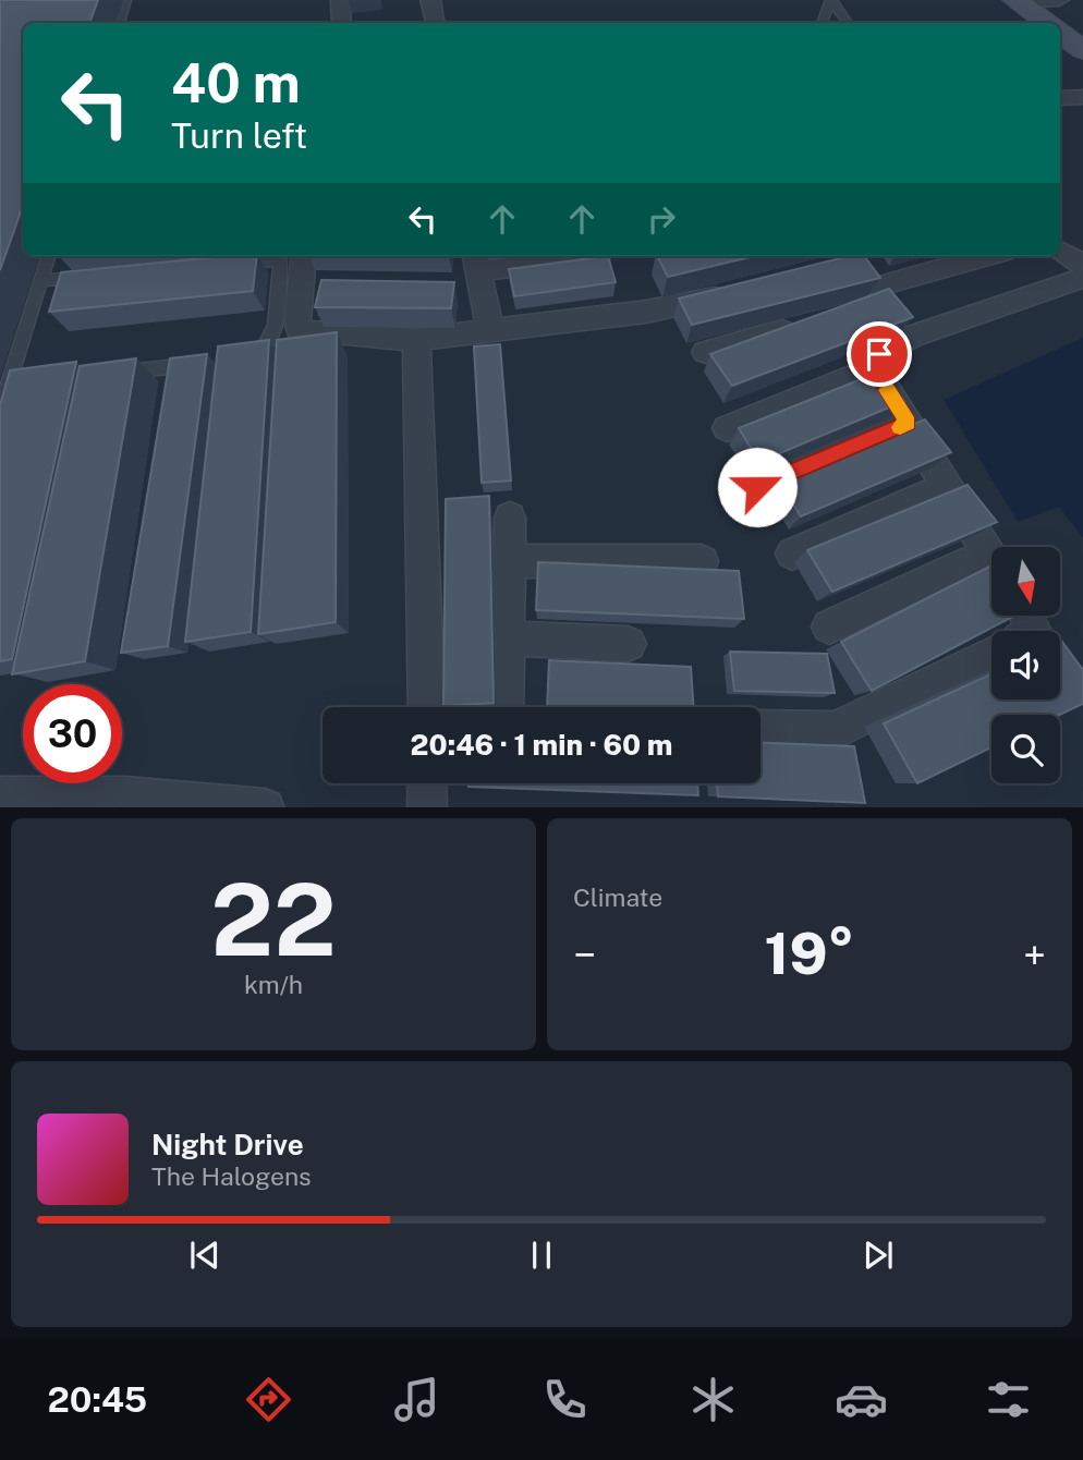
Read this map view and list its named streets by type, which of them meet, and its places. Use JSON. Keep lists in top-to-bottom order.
{
  "north": "bottom",
  "page": {
    "turn": ["40 m", "Turn left"],
    "limit": "30",
    "trip": "20:46 · 1 min · 60 m",
    "tile": [
      ["22", "km/h"],
      "Climate"
    ],
    "heat": ["−", "19°", "+"],
    "song": ["Night Drive", "The Halogens"],
    "tabs": "20:45"
  }
}
